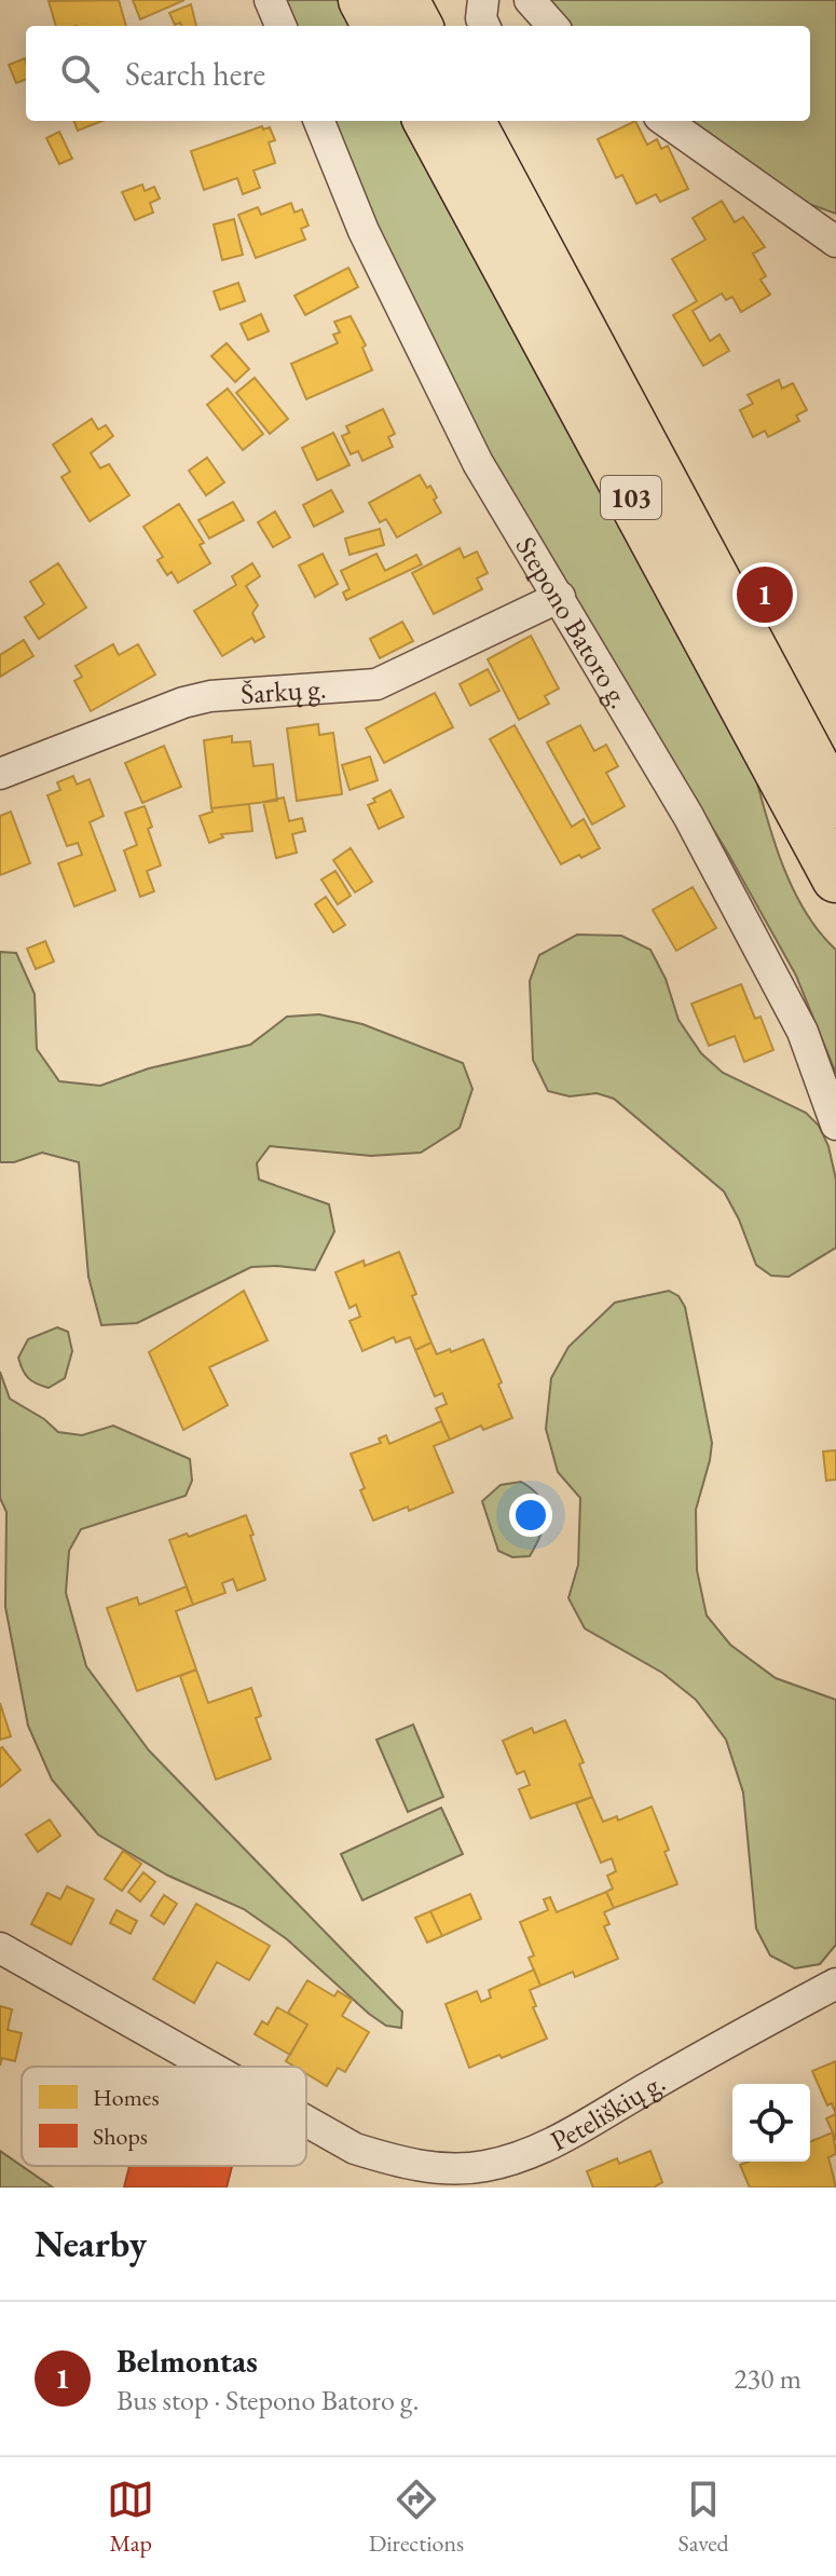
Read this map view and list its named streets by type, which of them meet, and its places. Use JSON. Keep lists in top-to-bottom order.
{
  "streets": {
    "main road": ["103"],
    "street": ["Stepono Batoro g.", "Šarkų g.", "Peteliškių g."]
  },
  "crossings": [
    ["Stepono Batoro g.", "Šarkų g."]
  ],
  "legend": ["Homes", "Shops"],
  "page": {
    "search": "Search here",
    "pins": "1",
    "heading": "Nearby",
    "list": [
      {
        "mark": "1",
        "name": "Belmontas",
        "note": "Bus stop · Stepono Batoro g.",
        "value": "230 m"
      }
    ],
    "nav": ["Map", "Directions", "Saved"]
  }
}
